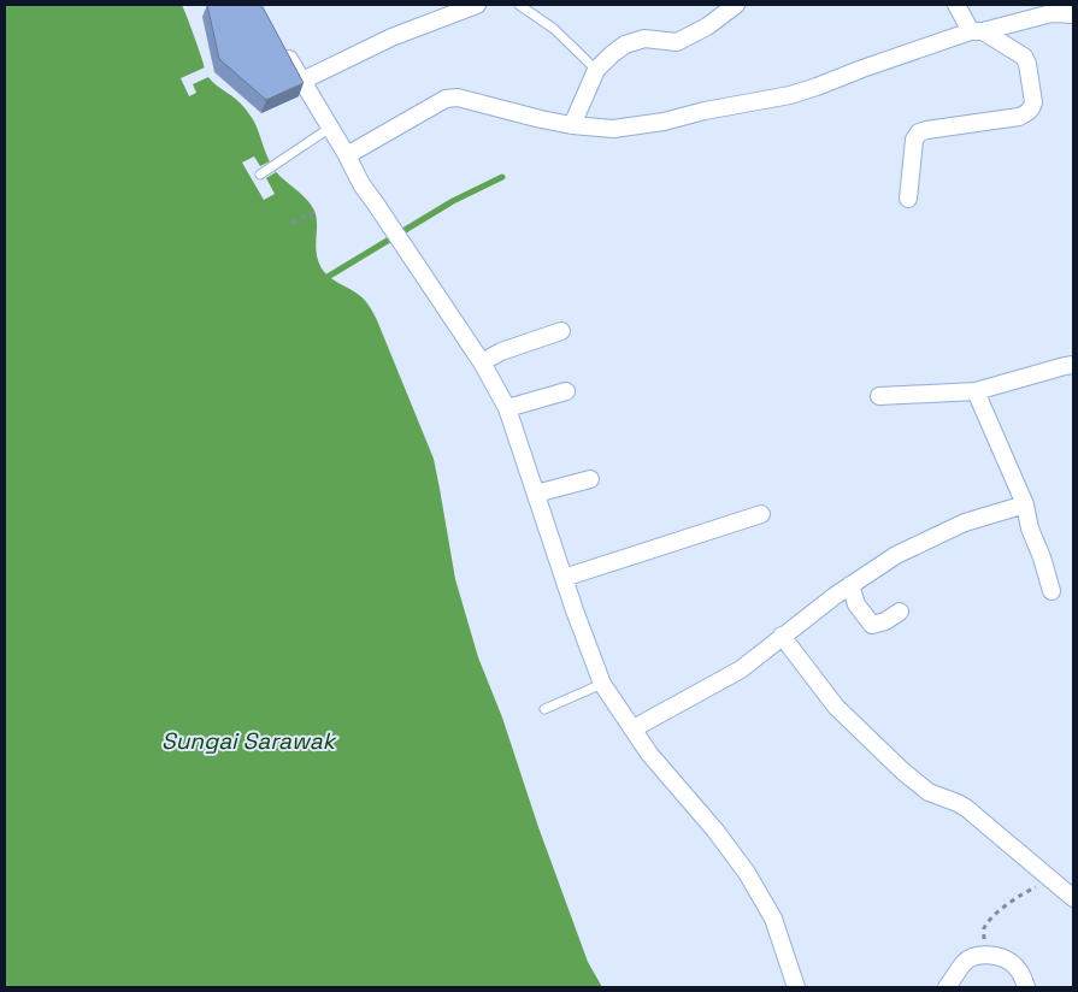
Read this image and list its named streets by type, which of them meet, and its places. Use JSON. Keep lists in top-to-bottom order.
{
  "water": ["Sungai Sarawak"]
}
